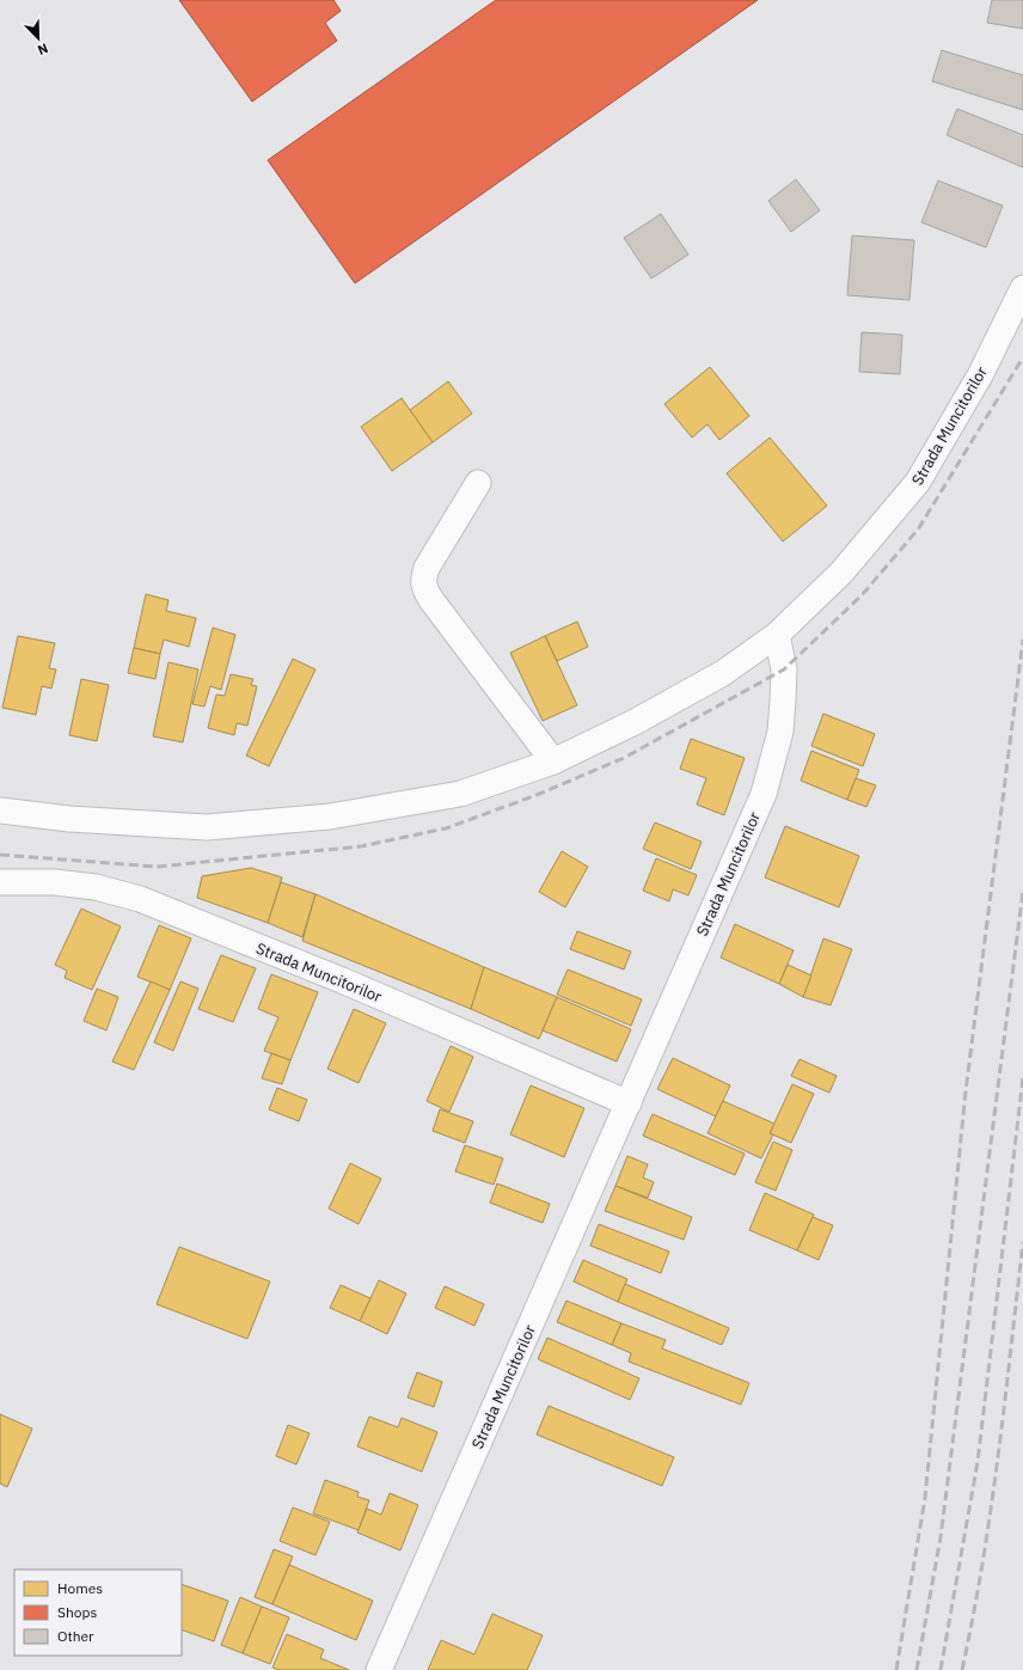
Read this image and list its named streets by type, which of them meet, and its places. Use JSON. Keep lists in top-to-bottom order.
{
  "streets": {
    "street": ["Strada Muncitorilor"]
  },
  "legend": ["Homes", "Shops", "Other"],
  "north": "bottom right"
}
